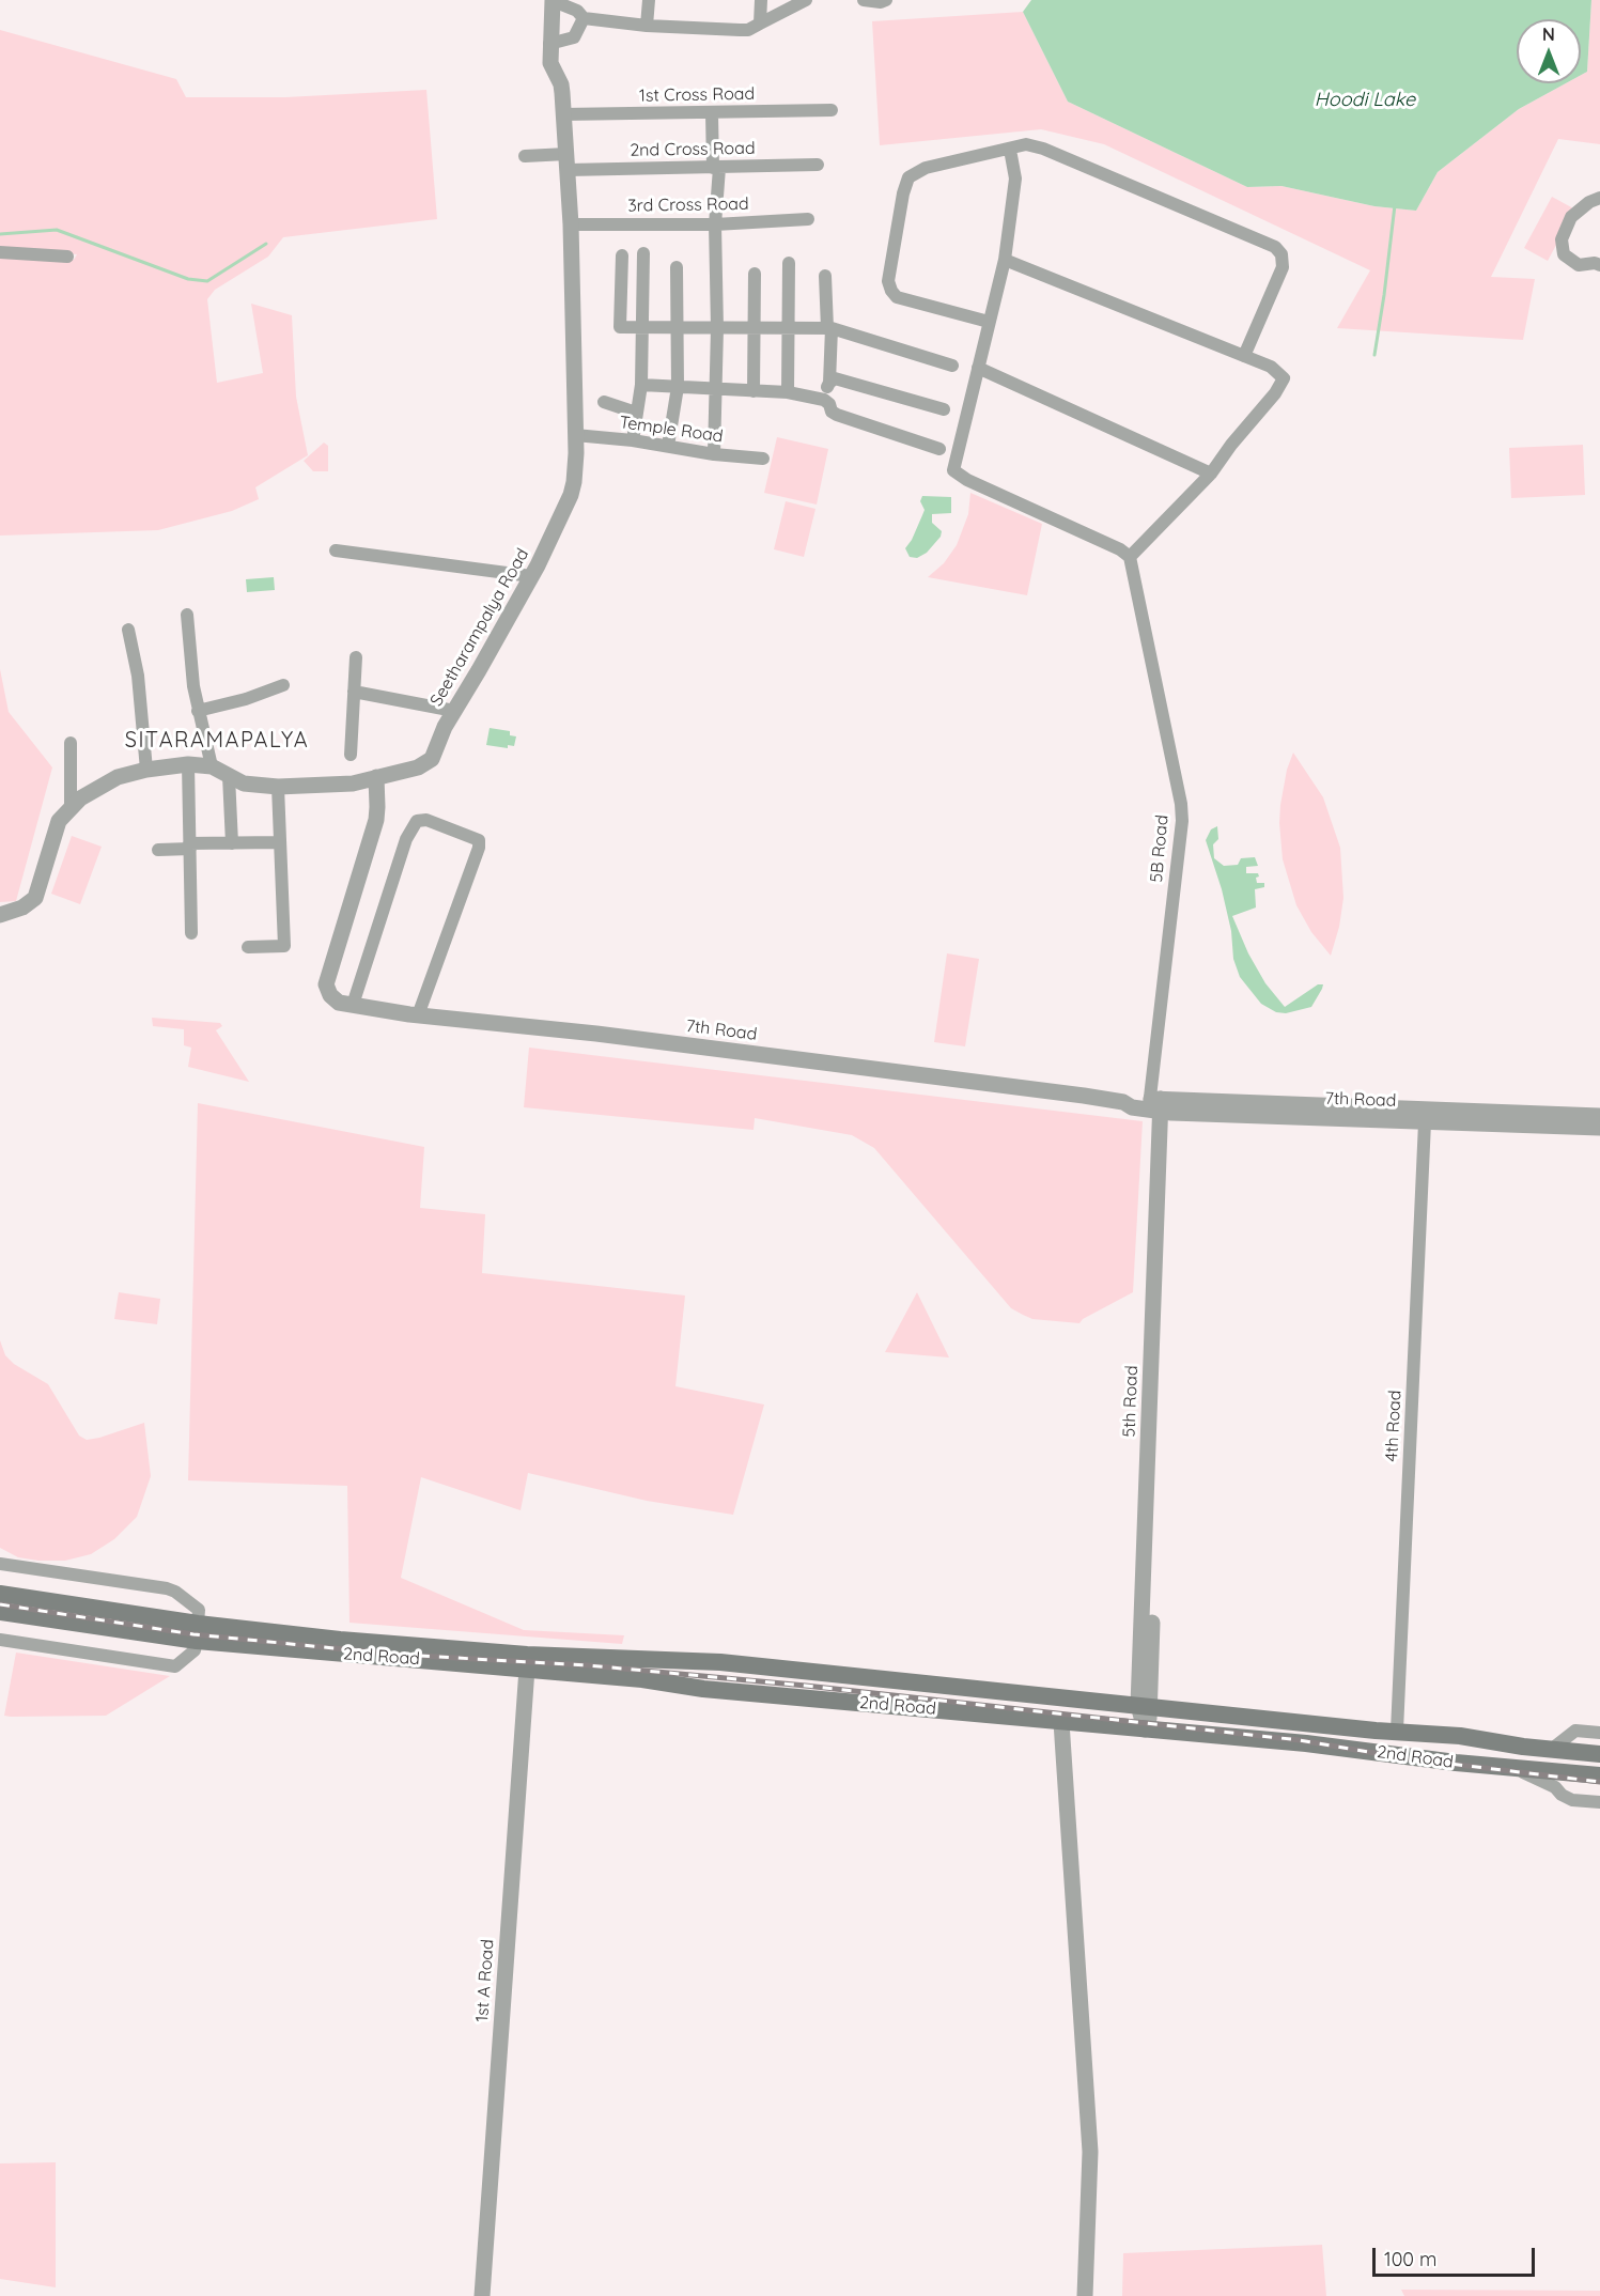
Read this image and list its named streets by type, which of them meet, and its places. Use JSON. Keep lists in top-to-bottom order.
{
  "streets": {
    "main road": ["2nd Road"],
    "street": [
      "1st Cross Road",
      "2nd Cross Road",
      "3rd Cross Road",
      "Temple Road",
      "Seetharampalya Road",
      "5B Road",
      "7th Road",
      "5th Road",
      "4th Road",
      "1st A Road"
    ]
  },
  "crossings": [
    ["1st Cross Road", "Seetharampalya Road"],
    ["2nd Cross Road", "Seetharampalya Road"],
    ["3rd Cross Road", "Seetharampalya Road"],
    ["Temple Road", "Seetharampalya Road"],
    ["Seetharampalya Road", "7th Road"],
    ["5B Road", "7th Road"],
    ["5B Road", "5th Road"],
    ["7th Road", "5th Road"],
    ["7th Road", "4th Road"],
    ["5th Road", "2nd Road"],
    ["4th Road", "2nd Road"],
    ["2nd Road", "1st A Road"]
  ],
  "districts": ["SITARAMAPALYA"],
  "water": ["Hoodi Lake"],
  "scale_bar": "100 m",
  "north": "top"
}
